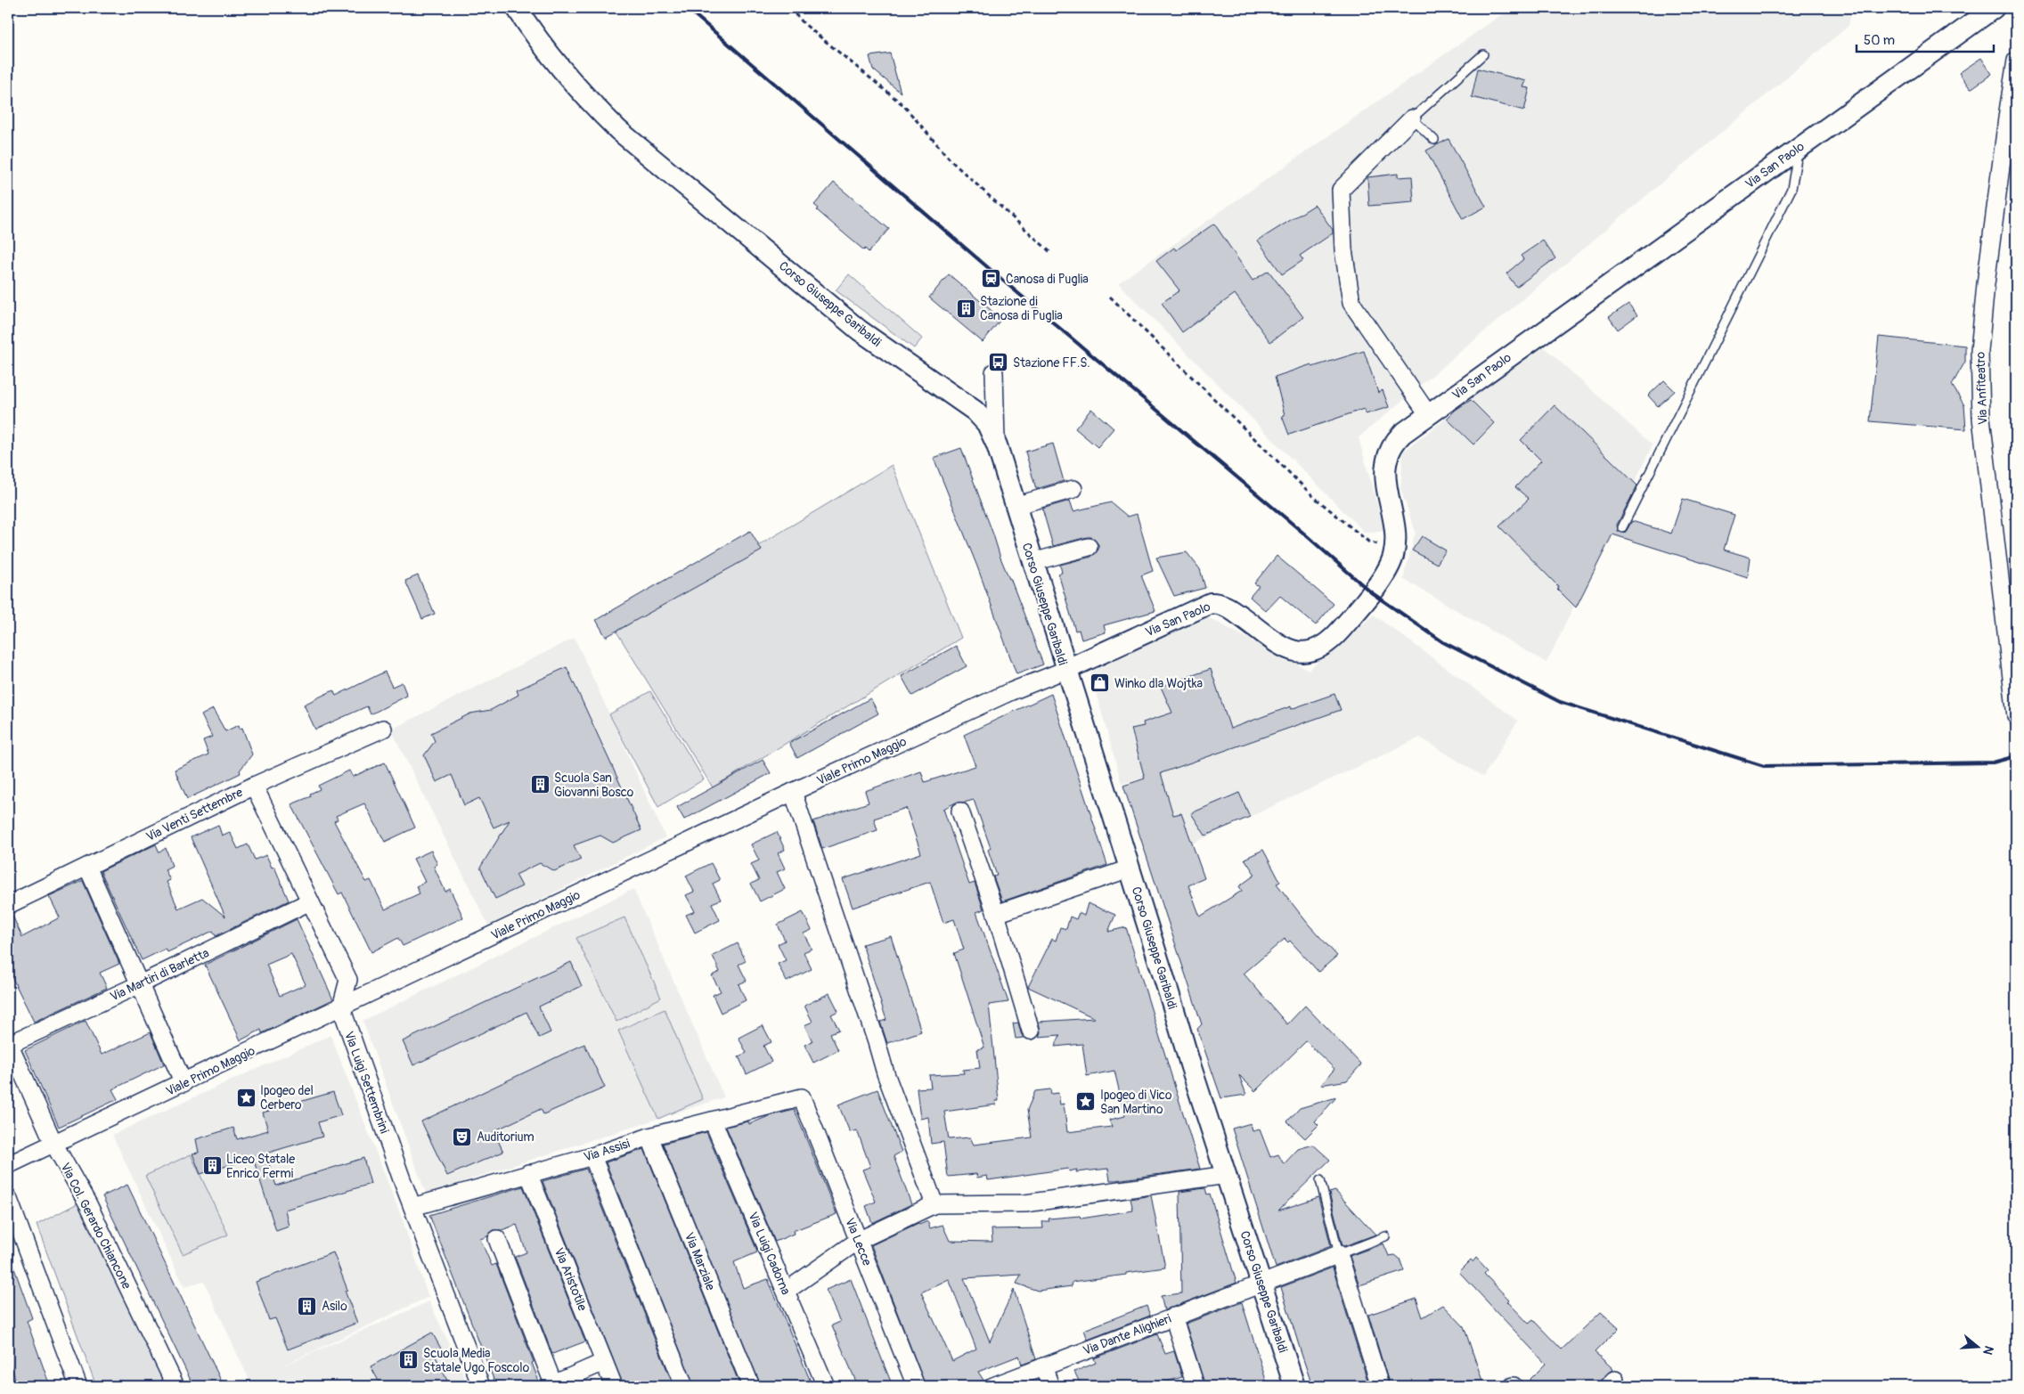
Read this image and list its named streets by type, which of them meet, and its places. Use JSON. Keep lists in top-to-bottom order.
{
  "streets": {
    "street": [
      "Via San Paolo",
      "Corso Giuseppe Garibaldi",
      "Via Anfiteatro",
      "Viale Primo Maggio",
      "Via Venti Settembre",
      "Via Martiri di Barletta",
      "Via Luigi Settembrini",
      "Via Assisi",
      "Via Col. Gerardo Chiancone",
      "Via Lecce",
      "Via Luigi Cadorna",
      "Via Marziale",
      "Via Aristotile",
      "Via Dante Alighieri"
    ]
  },
  "crossings": [
    ["Via San Paolo", "Corso Giuseppe Garibaldi"],
    ["Via San Paolo", "Viale Primo Maggio"],
    ["Corso Giuseppe Garibaldi", "Viale Primo Maggio"],
    ["Corso Giuseppe Garibaldi", "Via Dante Alighieri"],
    ["Viale Primo Maggio", "Via Luigi Settembrini"],
    ["Viale Primo Maggio", "Via Col. Gerardo Chiancone"],
    ["Via Martiri di Barletta", "Via Col. Gerardo Chiancone"],
    ["Via Luigi Settembrini", "Via Assisi"],
    ["Via Assisi", "Via Lecce"],
    ["Via Assisi", "Via Luigi Cadorna"],
    ["Via Assisi", "Via Marziale"],
    ["Via Assisi", "Via Aristotile"]
  ],
  "places": {
    "station": ["Canosa di Puglia"],
    "building": [
      "Stazione di Canosa di Puglia",
      "Scuola San Giovanni Bosco",
      "Liceo Statale Enrico Fermi",
      "Asilo",
      "Scuola Media Statale Ugo Foscolo"
    ],
    "bus stop": ["Stazione FF.S."],
    "shop": ["Winko dla Wojtka"],
    "place": ["Ipogeo del Cerbero", "Ipogeo di Vico San Martino"],
    "theatre": ["Auditorium"]
  },
  "scale_bar": "50 m",
  "north": "right"
}
